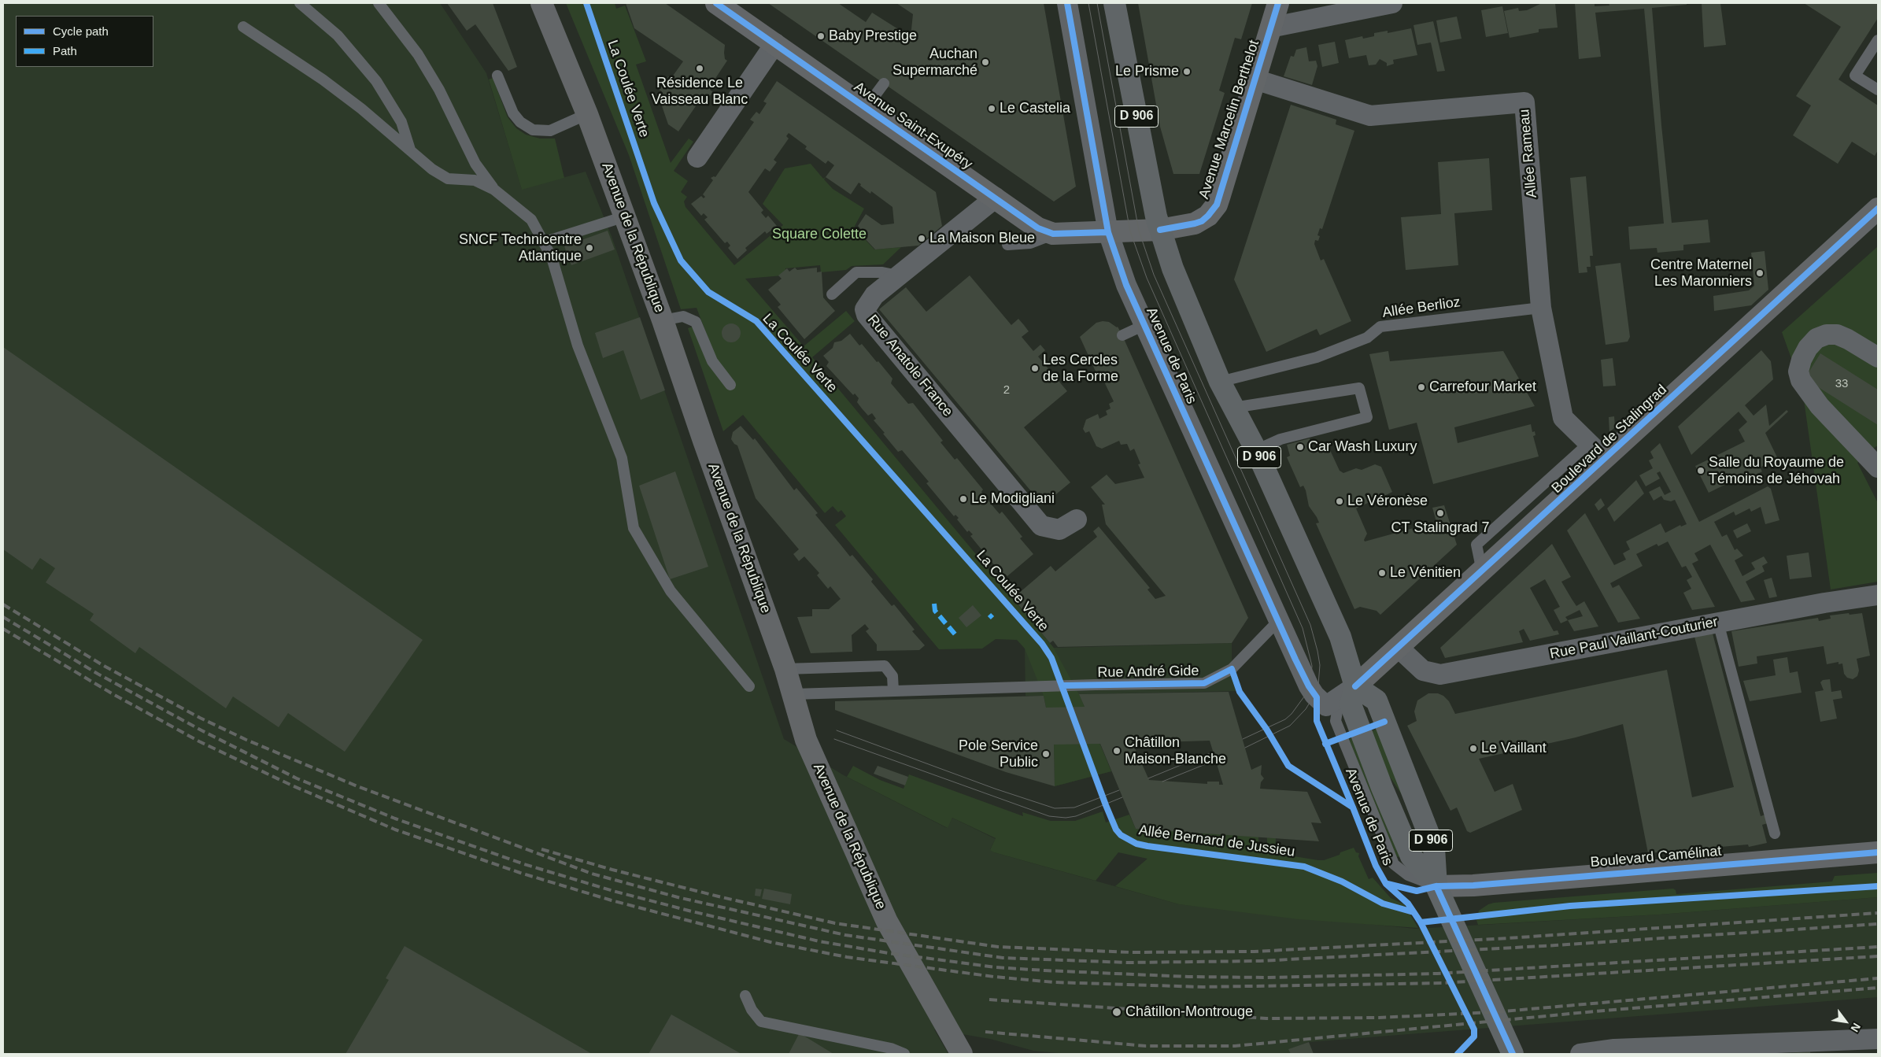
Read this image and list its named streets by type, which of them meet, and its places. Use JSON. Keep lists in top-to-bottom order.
{
  "streets": {
    "main road": [
      "D 906",
      "Avenue Marcelin Berthelot",
      "Avenue Saint-Exupéry",
      "Avenue de la République",
      "Boulevard de Stalingrad",
      "Boulevard Camélinat"
    ],
    "street": [
      "Allée Rameau",
      "Avenue de Paris",
      "Rue Anatole France",
      "Rue Paul Vaillant-Couturier"
    ],
    "lane": ["Allée Berlioz", "Rue André Gide"],
    "cycle path": ["La Coulée Verte"]
  },
  "crossings": [
    ["D 906", "Avenue Marcelin Berthelot"],
    ["D 906", "Avenue Saint-Exupéry"],
    ["D 906", "Allée Berlioz"],
    ["D 906", "Avenue de Paris"],
    ["D 906", "Boulevard de Stalingrad"],
    ["D 906", "Boulevard Camélinat"],
    ["Avenue Marcelin Berthelot", "Avenue Saint-Exupéry"],
    ["Avenue Marcelin Berthelot", "Allée Rameau"],
    ["Avenue Saint-Exupéry", "Avenue de Paris"],
    ["Avenue Saint-Exupéry", "Rue Anatole France"],
    ["Allée Rameau", "Allée Berlioz"],
    ["Allée Rameau", "Boulevard de Stalingrad"],
    ["Avenue de la République", "Rue André Gide"],
    ["Avenue de Paris", "Boulevard de Stalingrad"],
    ["Avenue de Paris", "Rue André Gide"],
    ["Avenue de Paris", "Boulevard Camélinat"],
    ["Boulevard de Stalingrad", "Rue Paul Vaillant-Couturier"]
  ],
  "parks": ["Square Colette"],
  "places": [
    "Baby Prestige",
    "Auchan Supermarché",
    "Résidence Le Vaisseau Blanc",
    "Le Prisme",
    "Le Castelia",
    "La Maison Bleue",
    "SNCF Technicentre Atlantique",
    "Centre Maternel Les Maronniers",
    "Les Cercles de la Forme",
    "Carrefour Market",
    "Car Wash Luxury",
    "Salle du Royaume de Témoins de Jéhovah",
    "Le Modigliani",
    "Le Véronèse",
    "CT Stalingrad 7",
    "Le Vénitien",
    "Le Vaillant",
    "Châtillon Maison-Blanche",
    "Pole Service Public",
    "Châtillon-Montrouge"
  ],
  "house_numbers": ["33", "2"],
  "legend": ["Cycle path", "Path"],
  "north": "bottom right"
}
